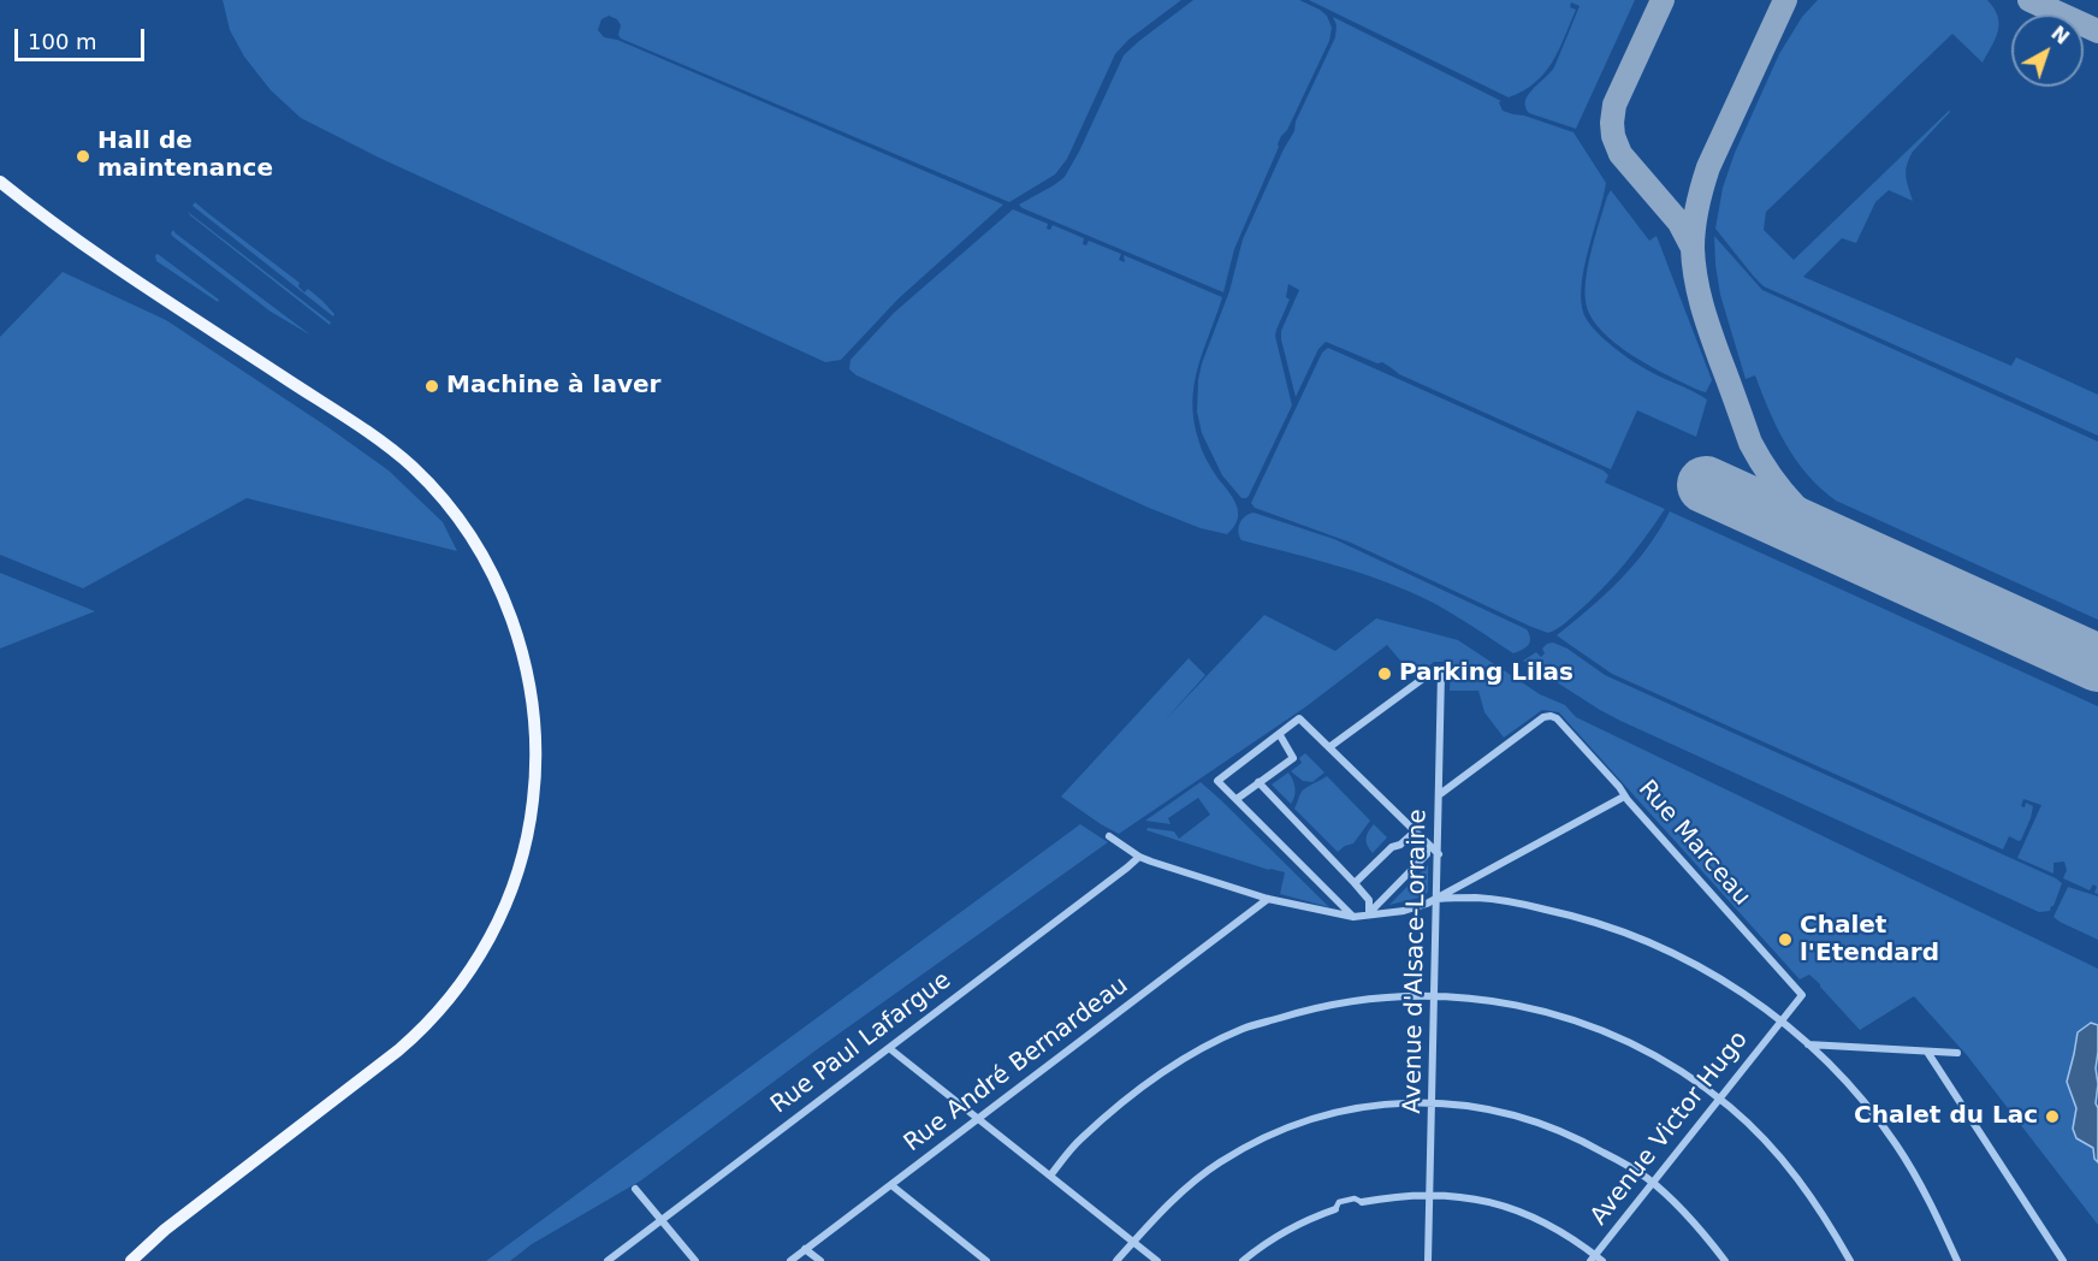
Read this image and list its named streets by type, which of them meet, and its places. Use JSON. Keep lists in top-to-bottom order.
{
  "streets": {
    "street": [
      "Rue Marceau",
      "Avenue d'Alsace-Lorraine",
      "Rue Paul Lafargue",
      "Rue André Bernardeau",
      "Avenue Victor Hugo"
    ]
  },
  "crossings": [
    ["Rue Marceau", "Avenue d'Alsace-Lorraine"],
    ["Rue Marceau", "Avenue Victor Hugo"]
  ],
  "places": [
    "Hall de maintenance",
    "Machine à laver",
    "Parking Lilas",
    "Chalet l'Etendard",
    "Chalet du Lac"
  ],
  "scale_bar": "100 m",
  "north": "top right"
}
